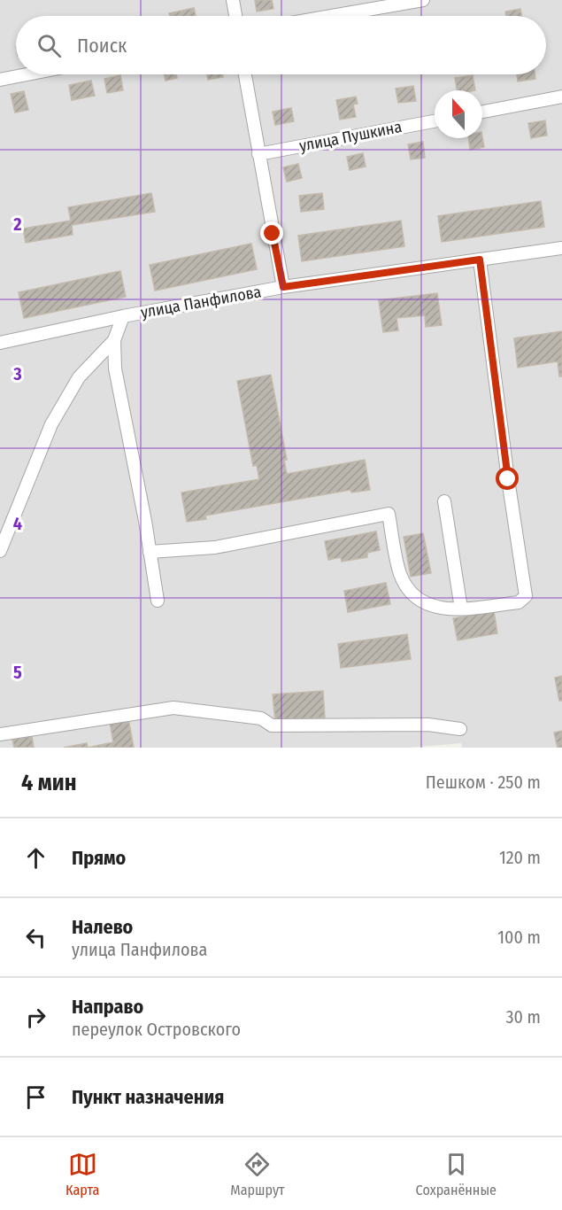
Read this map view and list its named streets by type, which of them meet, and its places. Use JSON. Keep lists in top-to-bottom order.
{
  "streets": {
    "street": ["улица Пушкина", "улица Панфилова"]
  },
  "north": "top",
  "page": {
    "search": "Поиск",
    "heading": ["4 мин", "Пешком · 250 m"],
    "list": [
      ["Прямо", "120 m"],
      ["Налево", "улица Панфилова", "100 m"],
      ["Направо", "переулок Островского", "30 m"],
      "Пункт назначения"
    ],
    "nav": ["Карта", "Маршрут", "Сохранённые"]
  },
  "grid": {
    "rows": [
      "2",
      "3",
      "4",
      "5"
    ]
  }
}
